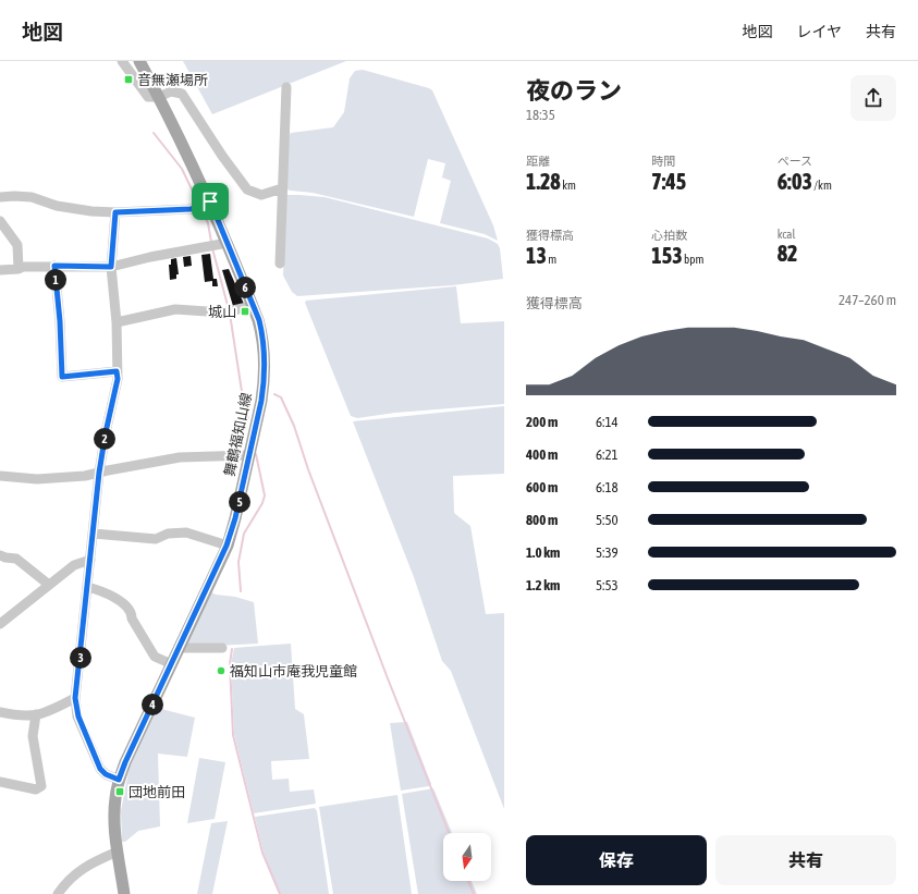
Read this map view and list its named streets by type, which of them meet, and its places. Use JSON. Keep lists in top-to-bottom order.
{
  "streets": {
    "main road": ["舞鶴福知山線"]
  },
  "places": {
    "transit": ["音無瀬場所", "城山", "団地前田"],
    "other": ["福知山市庵我児童館"]
  },
  "north": "bottom",
  "page": {
    "header": "地図",
    "nav": ["地図", "レイヤ", "共有"],
    "heading": ["夜のラン", "18:35"],
    "stats": [
      ["距離", "1.28 km"],
      ["時間", "7:45"],
      ["ペース", "6:03 /km"],
      ["獲得標高", "13 m"],
      ["心拍数", "153 bpm"],
      ["kcal", "82"]
    ],
    "pins": [
      "1",
      "6",
      "2",
      "5",
      "3",
      "4"
    ],
    "chart": ["獲得標高", "247–260 m"],
    "list": [
      {
        "name": "200 m",
        "note": "6:14"
      },
      {
        "name": "400 m",
        "note": "6:21"
      },
      {
        "name": "600 m",
        "note": "6:18"
      },
      {
        "name": "800 m",
        "note": "5:50"
      },
      {
        "name": "1.0 km",
        "note": "5:39"
      },
      {
        "name": "1.2 km",
        "note": "5:53"
      }
    ],
    "buttons": ["保存", "共有"]
  }
}
